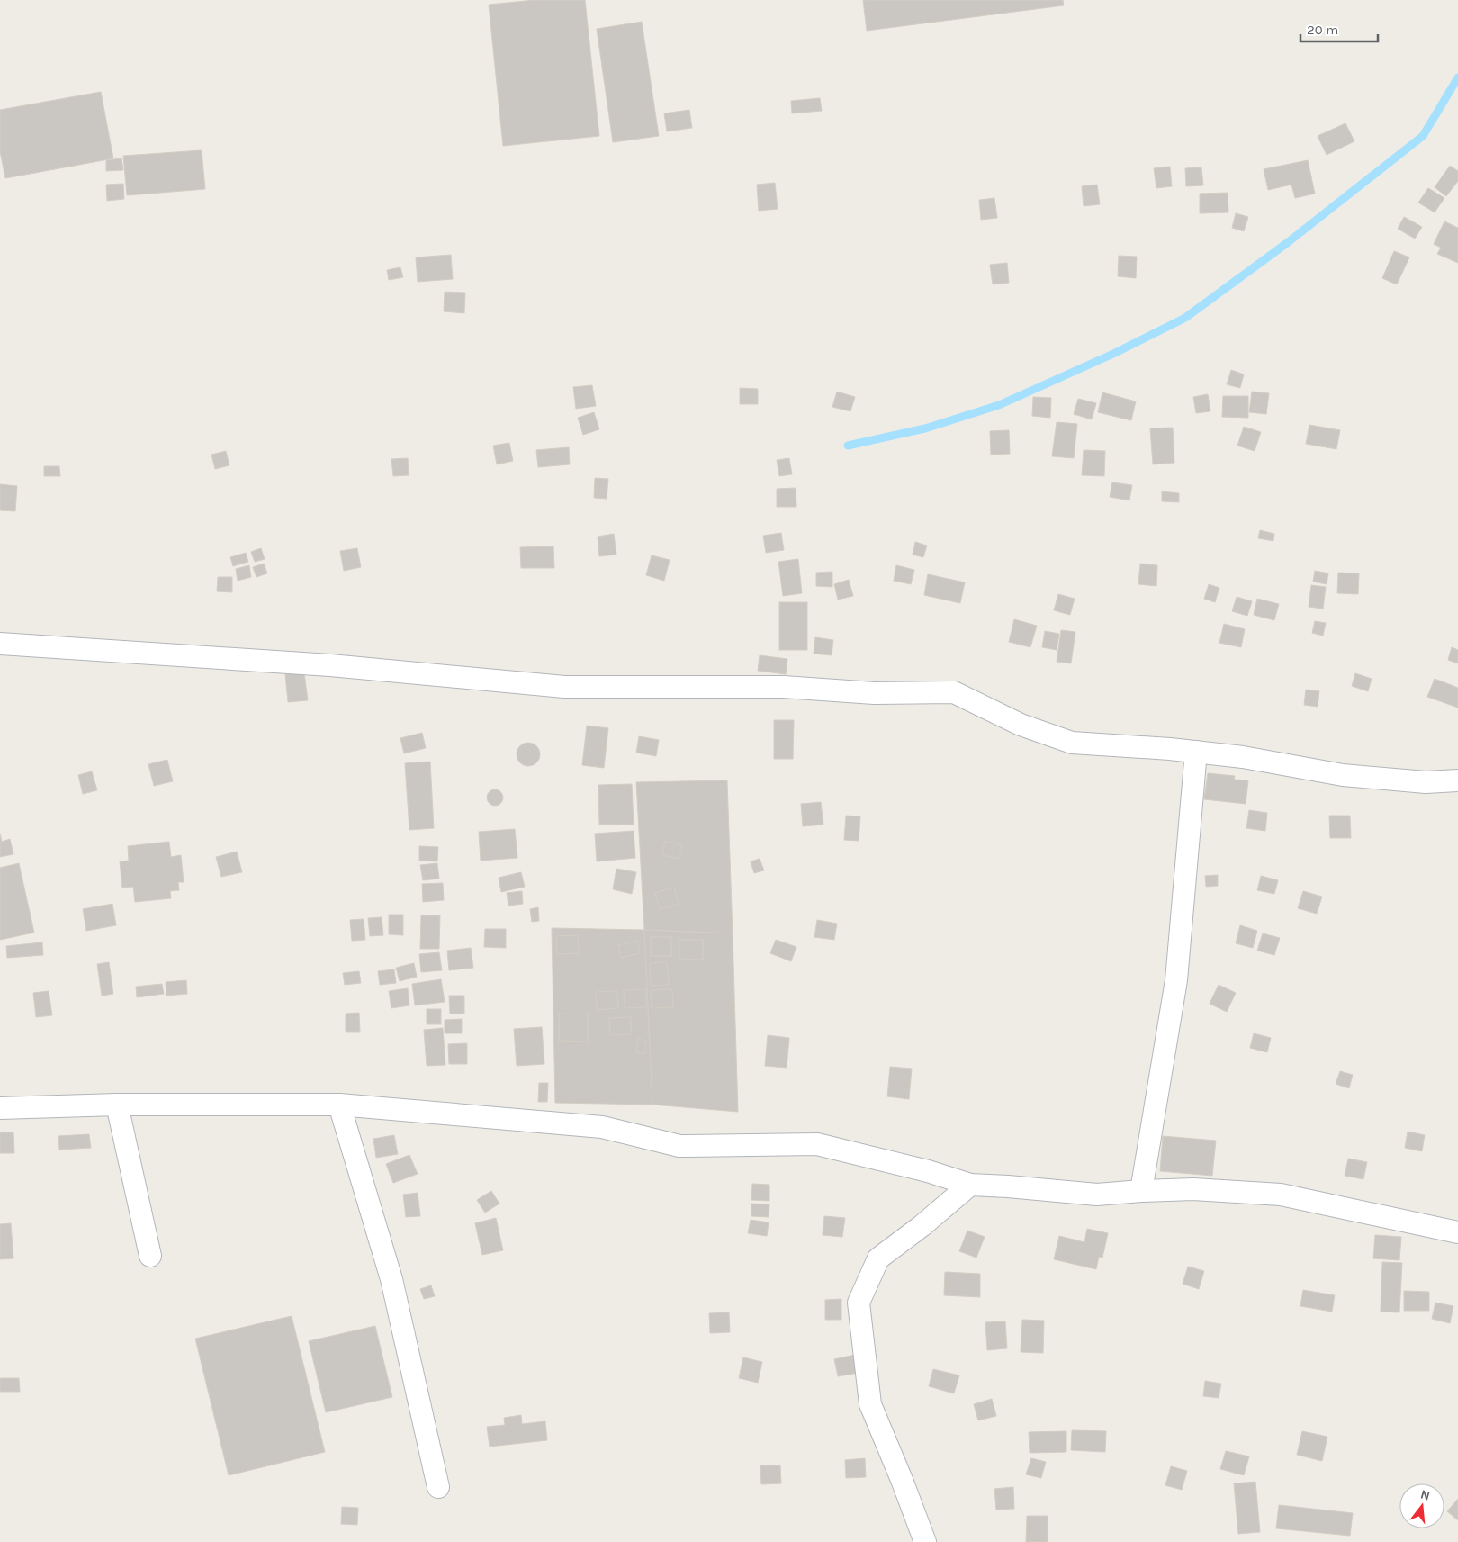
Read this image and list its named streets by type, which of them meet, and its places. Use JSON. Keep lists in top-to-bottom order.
{
  "scale_bar": "20 m",
  "north": "top"
}
